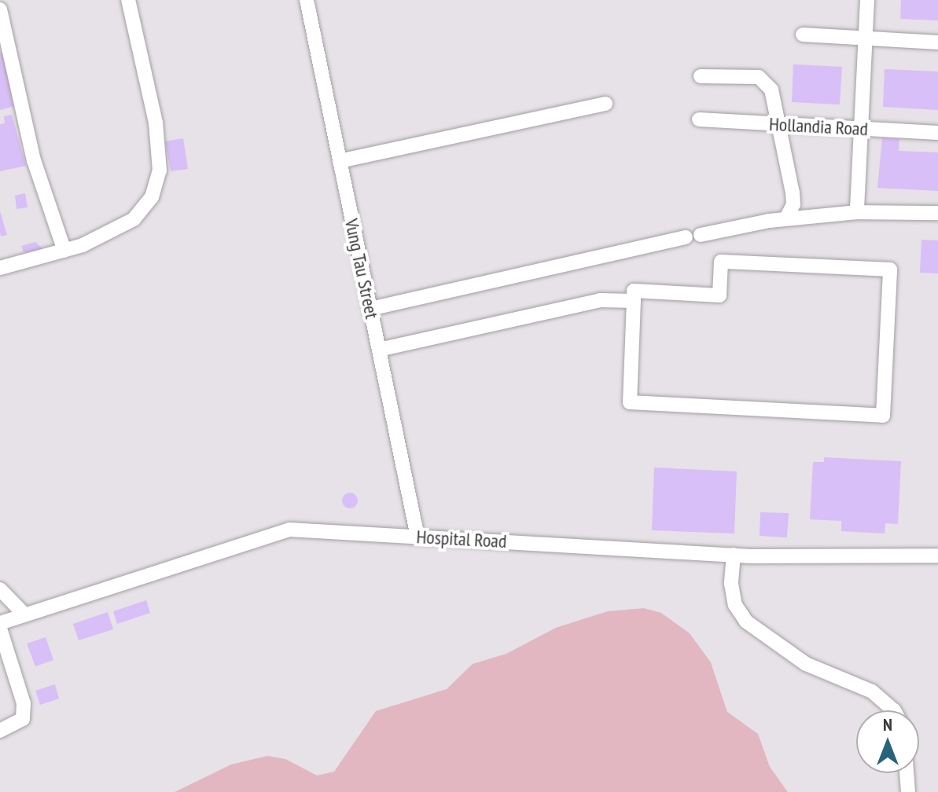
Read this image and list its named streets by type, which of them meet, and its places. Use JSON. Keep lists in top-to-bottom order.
{
  "streets": {
    "street": ["Hollandia Road", "Vung Tau Street", "Hospital Road"]
  },
  "crossings": [
    ["Vung Tau Street", "Hospital Road"]
  ],
  "north": "top"
}
